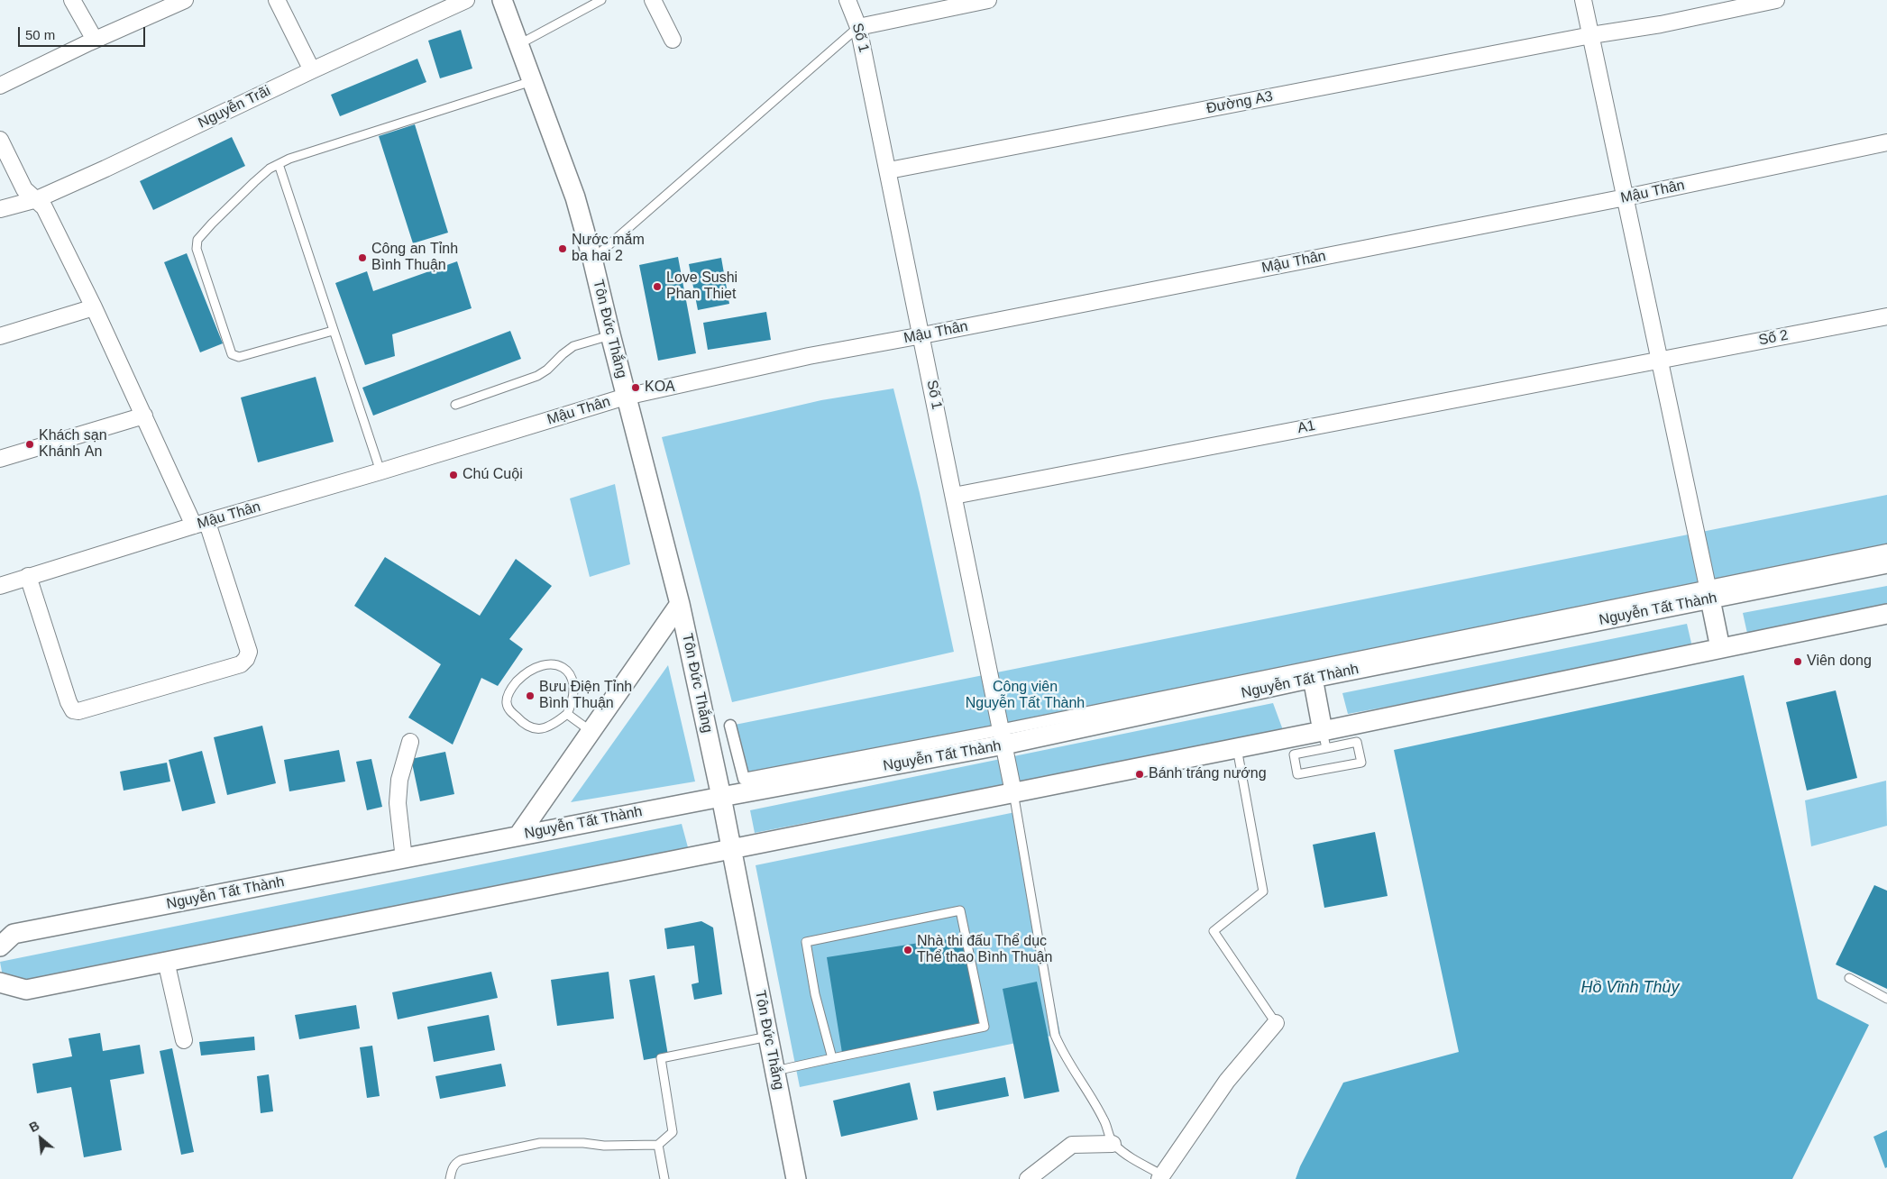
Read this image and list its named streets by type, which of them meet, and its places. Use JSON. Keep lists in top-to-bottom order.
{
  "streets": {
    "street": [
      "Số 1",
      "Đường A3",
      "Nguyễn Trãi",
      "Mậu Thân",
      "Tôn Đức Thắng",
      "Số 2",
      "A1",
      "Nguyễn Tất Thành"
    ]
  },
  "crossings": [
    ["Số 1", "Đường A3"],
    ["Số 1", "Mậu Thân"],
    ["Số 1", "A1"],
    ["Số 1", "Nguyễn Tất Thành"],
    ["Mậu Thân", "Tôn Đức Thắng"],
    ["Tôn Đức Thắng", "Nguyễn Tất Thành"],
    ["Số 2", "A1"]
  ],
  "water": ["Hồ Vĩnh Thủy"],
  "parks": ["Công viên Nguyễn Tất Thành"],
  "places": [
    "Nước mắm ba hai 2",
    "Công an Tỉnh Bình Thuận",
    "Love Sushi Phan Thiet",
    "KOA",
    "Khách sạn Khánh An",
    "Chú Cuội",
    "Viên dong",
    "Bưu Điện Tỉnh Bình Thuận",
    "Bánh tráng nướng",
    "Nhà thi đấu Thể dục Thể thao Bình Thuận"
  ],
  "scale_bar": "50 m",
  "north": "top left"
}
